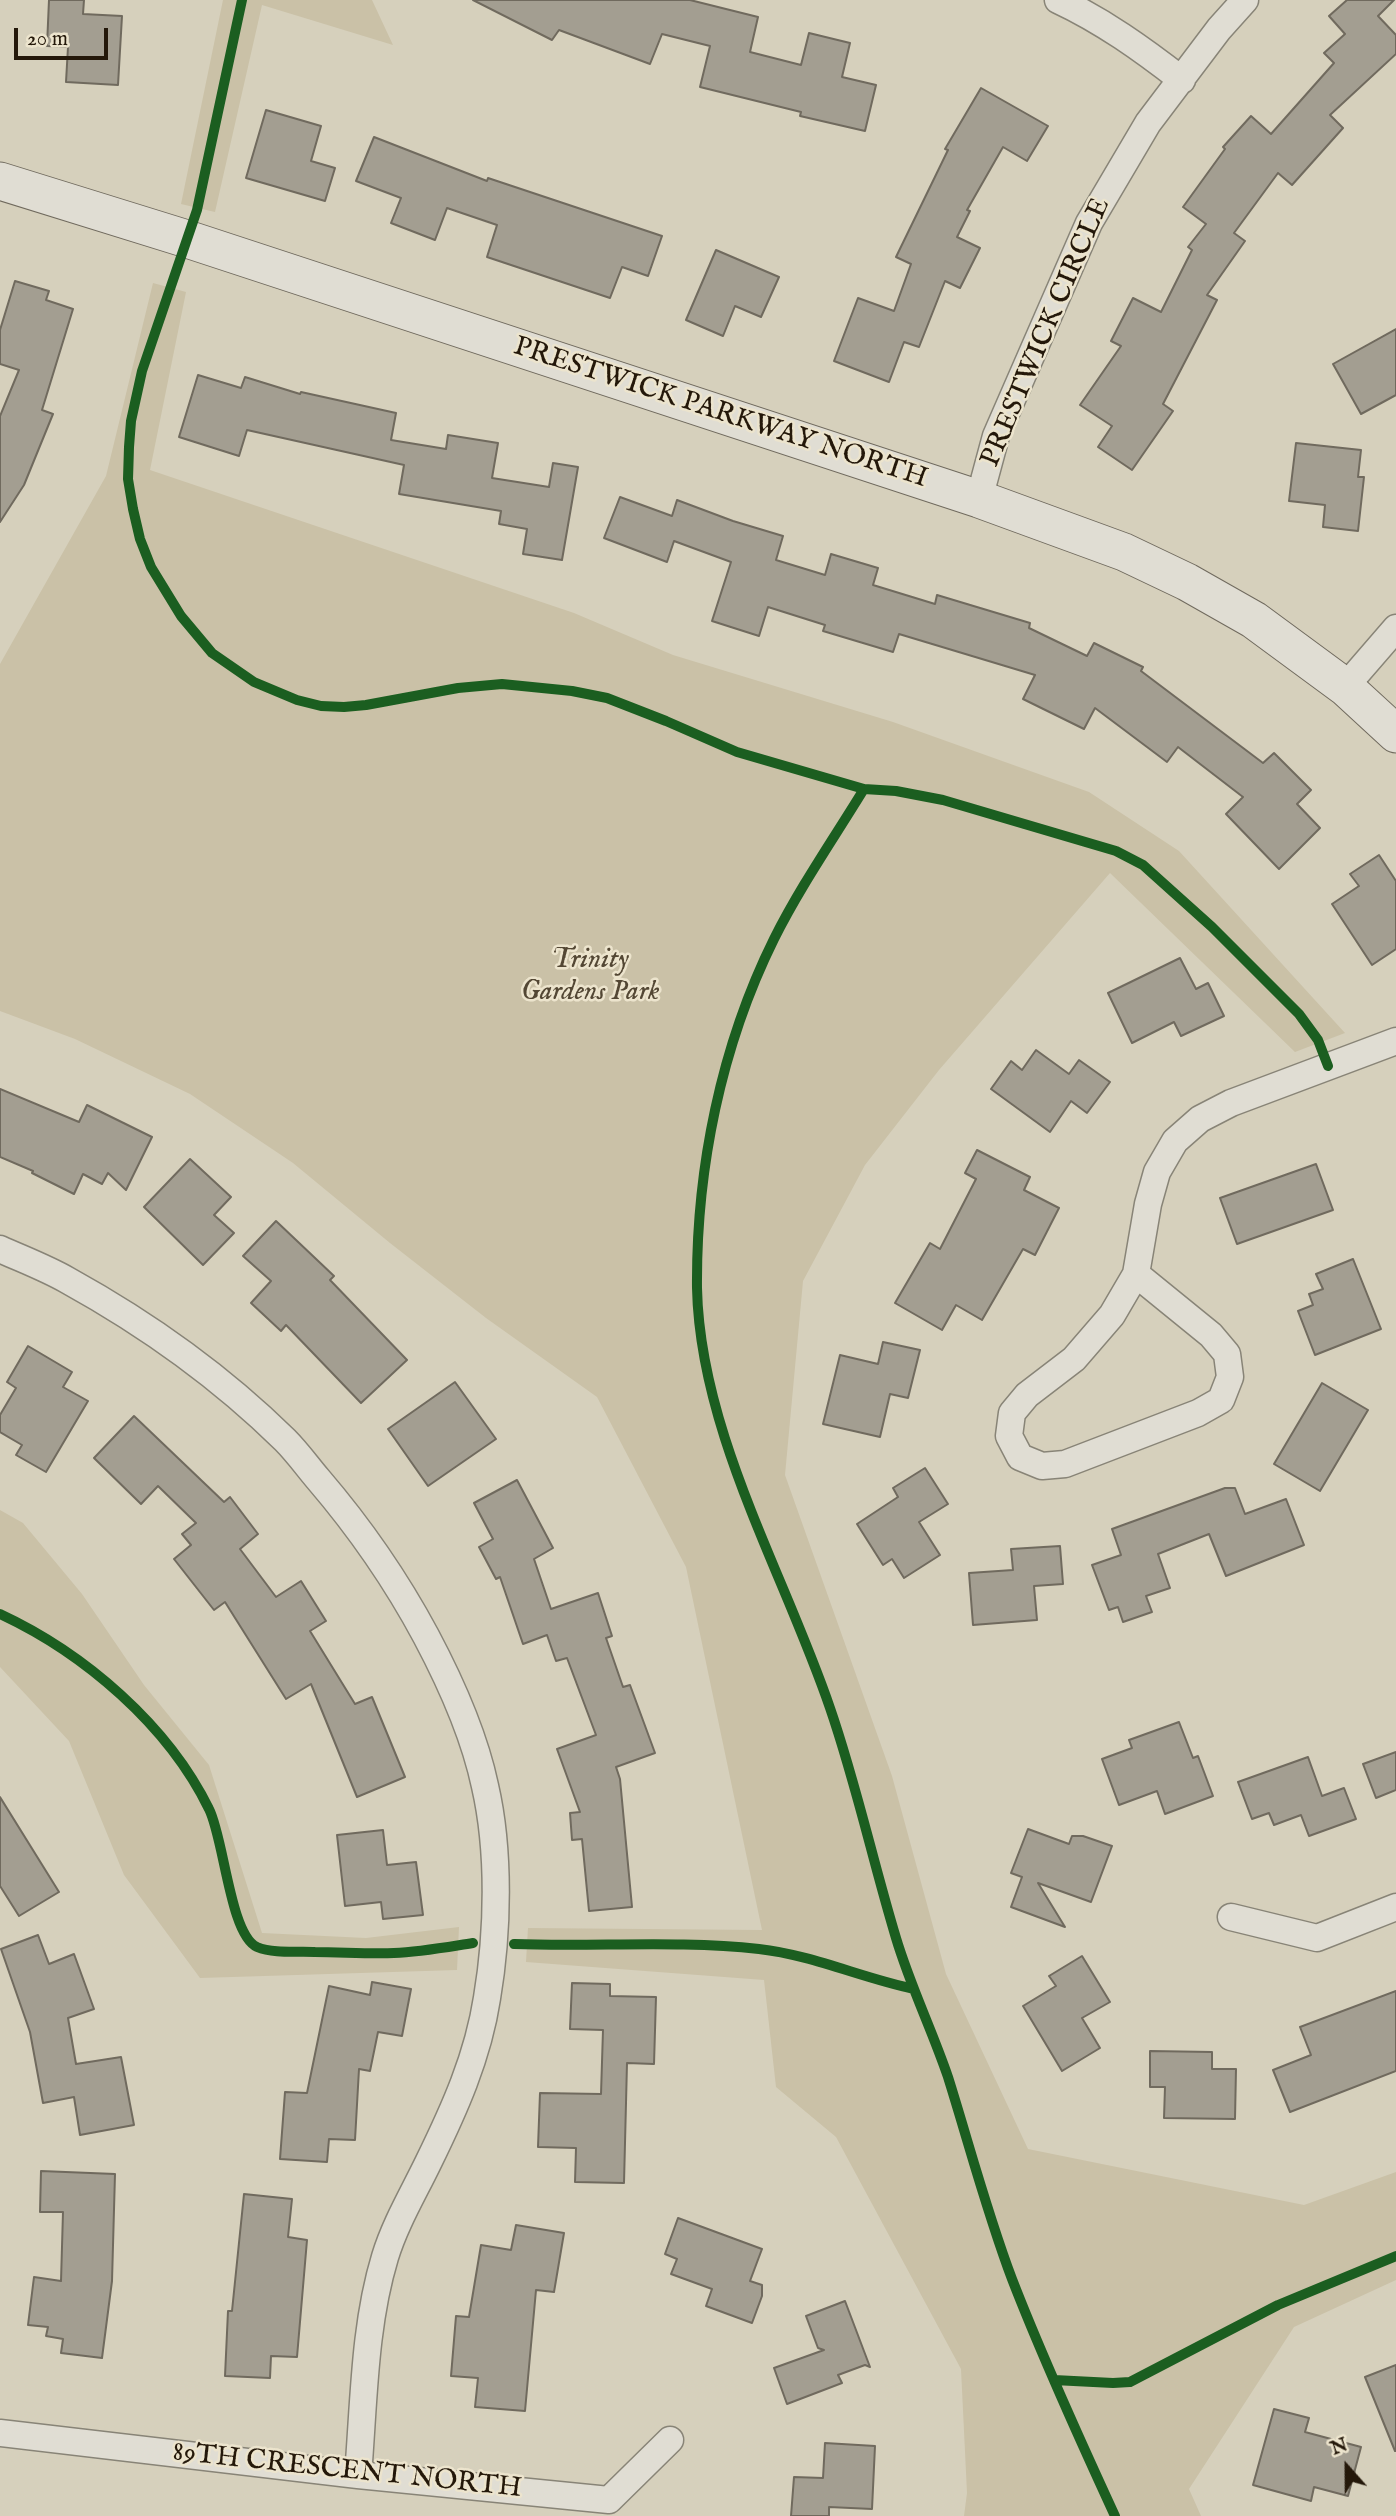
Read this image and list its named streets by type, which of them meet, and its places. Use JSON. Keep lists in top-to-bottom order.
{
  "streets": {
    "street": ["PRESTWICK CIRCLE", "PRESTWICK PARKWAY NORTH", "89TH CRESCENT NORTH"]
  },
  "crossings": [
    ["PRESTWICK CIRCLE", "PRESTWICK PARKWAY NORTH"]
  ],
  "parks": ["Trinity Gardens Park"],
  "scale_bar": "20 m",
  "north": "top"
}
